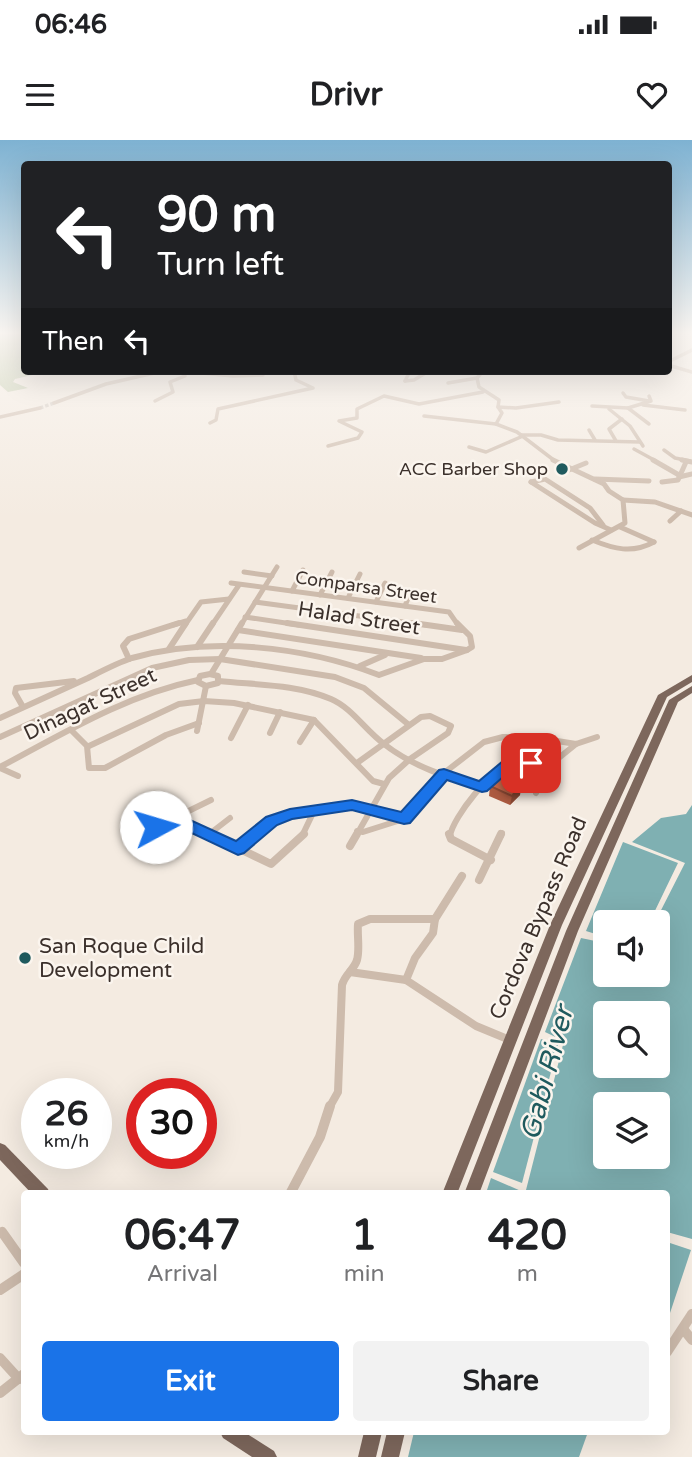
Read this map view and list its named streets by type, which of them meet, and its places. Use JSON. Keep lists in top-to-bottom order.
{
  "streets": {
    "main road": ["Cordova Bypass Road"],
    "street": ["Comparsa Street", "Halad Street", "Dinagat Street"]
  },
  "water": ["Gabi River"],
  "places": ["ACC Barber Shop", "San Roque Child Development"],
  "page": {
    "status": "06:46",
    "header": "Drivr",
    "turn": ["90 m", "Turn left"],
    "then": "Then",
    "speed": "26 km/h",
    "limit": "30",
    "eta": [
      "06:47",
      "Arrival",
      "1",
      "min",
      "420",
      "m"
    ],
    "buttons": ["Exit", "Share"]
  }
}
